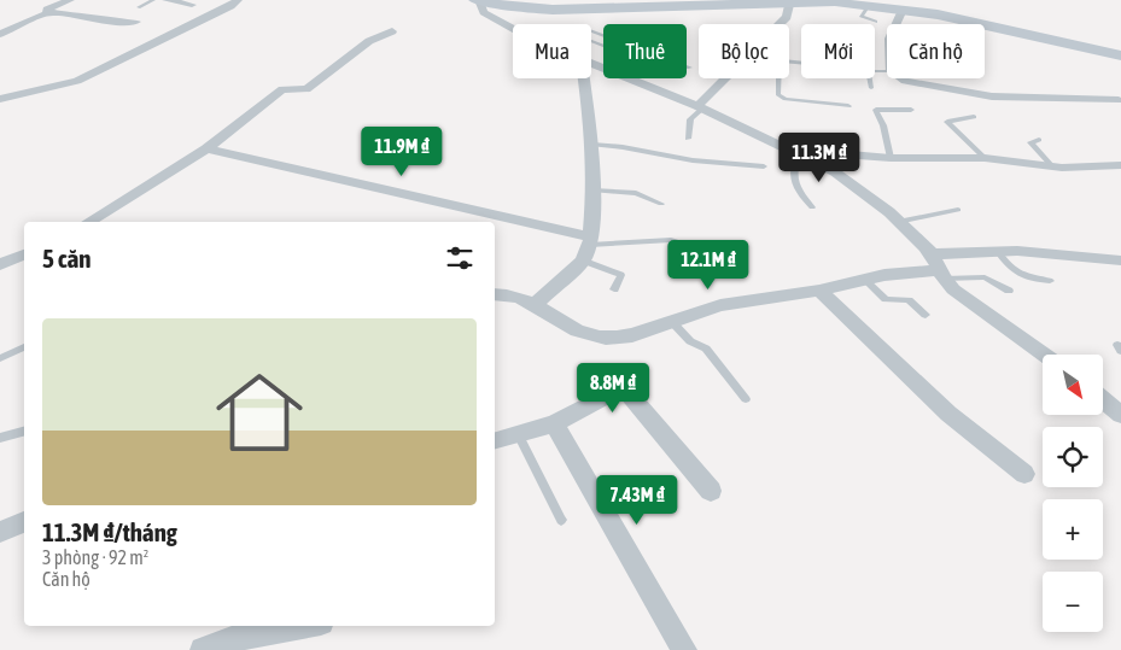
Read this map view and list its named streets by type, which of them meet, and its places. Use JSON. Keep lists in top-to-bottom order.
{
  "north": "bottom right",
  "page": {
    "chip": [
      "Mua",
      "Thuê",
      "Bộ lọc",
      "Mới",
      "Căn hộ"
    ],
    "price": [
      "11.9M ₫",
      "11.3M ₫",
      "12.1M ₫",
      "8.8M ₫",
      "7.43M ₫"
    ],
    "heading": "5 căn",
    "list": [
      {
        "name": "11.3M ₫/tháng",
        "note": "3 phòng · 92 m² · Căn hộ"
      }
    ],
    "map_buttons": ["+", "−"]
  }
}
